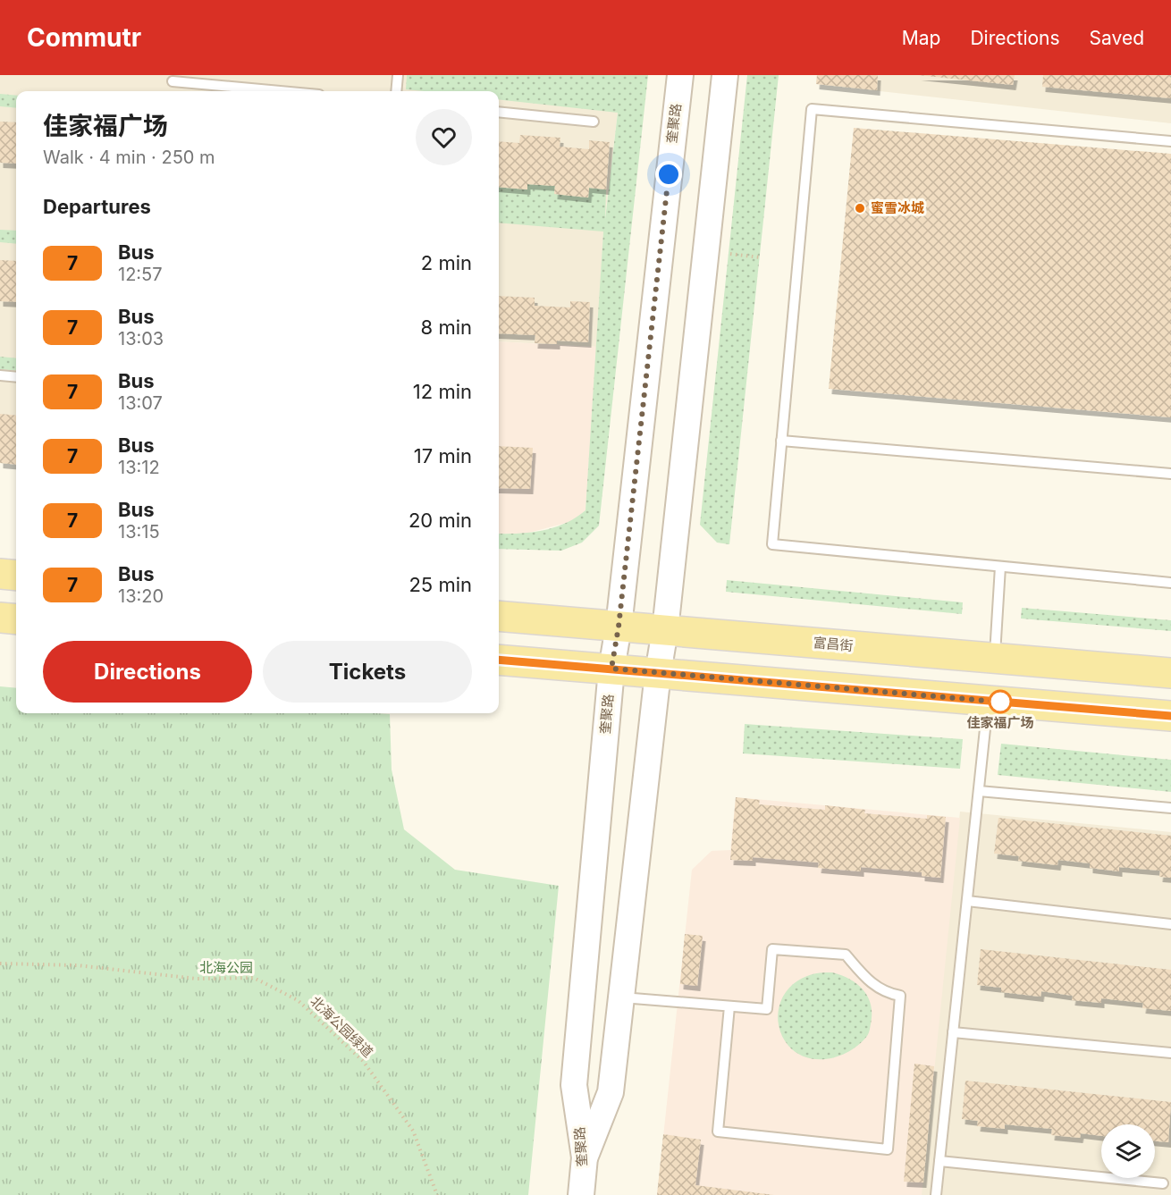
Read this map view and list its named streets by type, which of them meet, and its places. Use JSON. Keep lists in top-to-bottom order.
{
  "streets": {
    "main road": ["富昌街"],
    "street": ["奎聚路"],
    "path": ["北海公园绿道"]
  },
  "crossings": [
    ["奎聚路", "富昌街"]
  ],
  "parks": ["北海公园"],
  "places": ["蜜雪冰城", "佳家福广场"],
  "lines": ["bus line 7"],
  "page": {
    "header": "Commutr",
    "nav": ["Map", "Directions", "Saved"],
    "heading": [
      ["佳家福广场", "Walk · 4 min · 250 m"],
      "Departures"
    ],
    "list": [
      {
        "mark": "7",
        "name": "Bus",
        "note": "12:57",
        "value": "2 min"
      },
      {
        "mark": "7",
        "name": "Bus",
        "note": "13:03",
        "value": "8 min"
      },
      {
        "mark": "7",
        "name": "Bus",
        "note": "13:07",
        "value": "12 min"
      },
      {
        "mark": "7",
        "name": "Bus",
        "note": "13:12",
        "value": "17 min"
      },
      {
        "mark": "7",
        "name": "Bus",
        "note": "13:15",
        "value": "20 min"
      },
      {
        "mark": "7",
        "name": "Bus",
        "note": "13:20",
        "value": "25 min"
      }
    ],
    "buttons": ["Directions", "Tickets"]
  }
}
